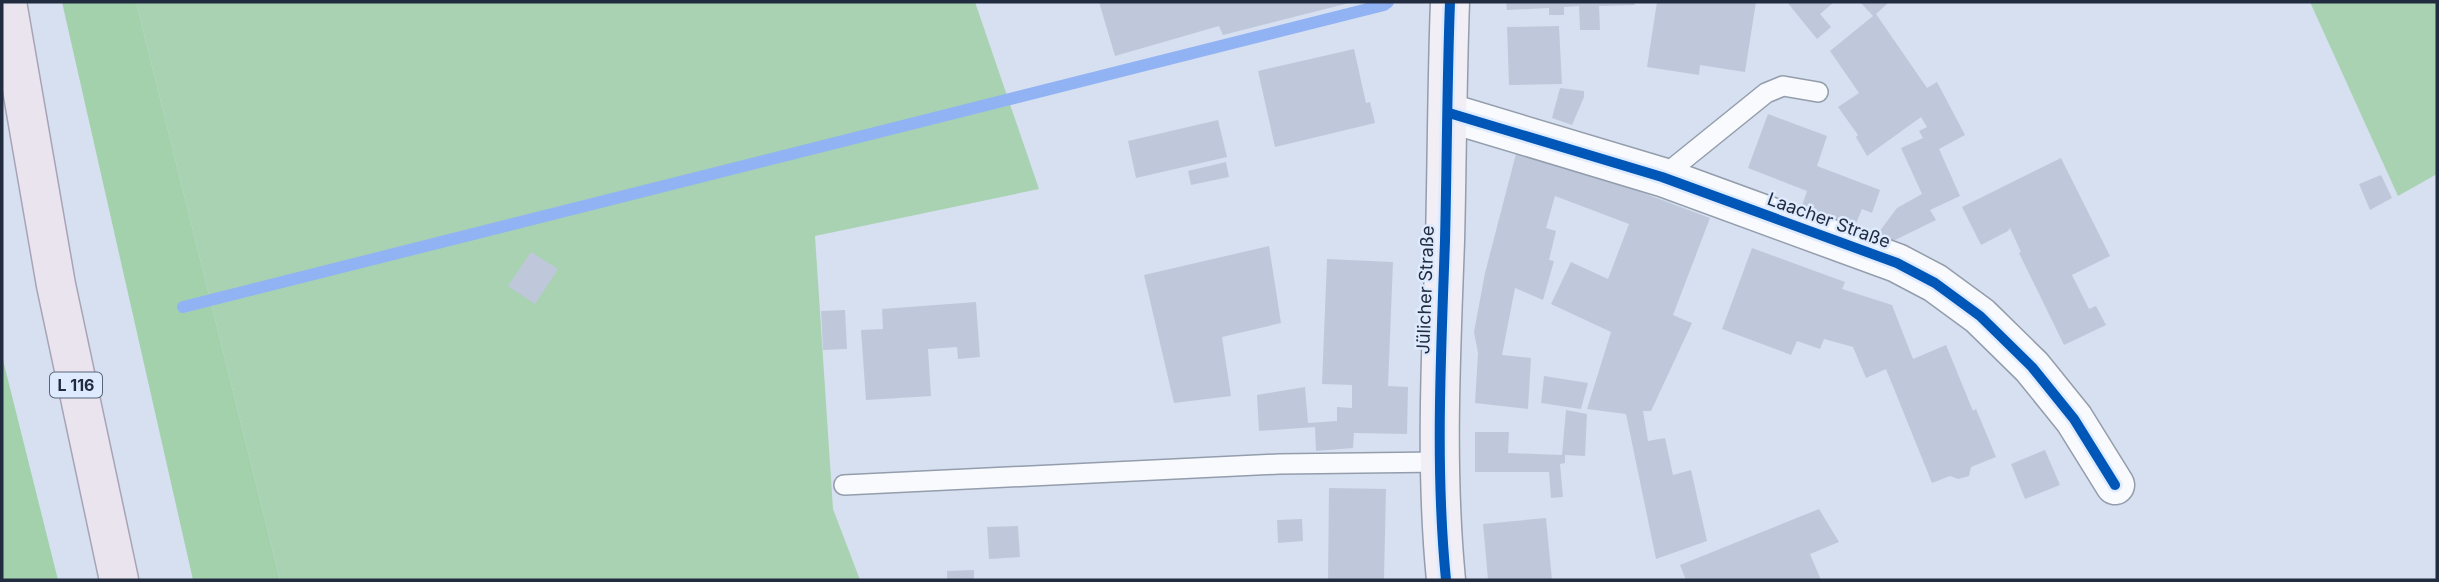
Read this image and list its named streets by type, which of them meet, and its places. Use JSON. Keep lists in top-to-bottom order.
{
  "streets": {
    "main road": ["L 116"],
    "street": ["Laacher Straße", "Jülicher Straße"]
  },
  "crossings": [
    ["Laacher Straße", "Jülicher Straße"]
  ]
}
